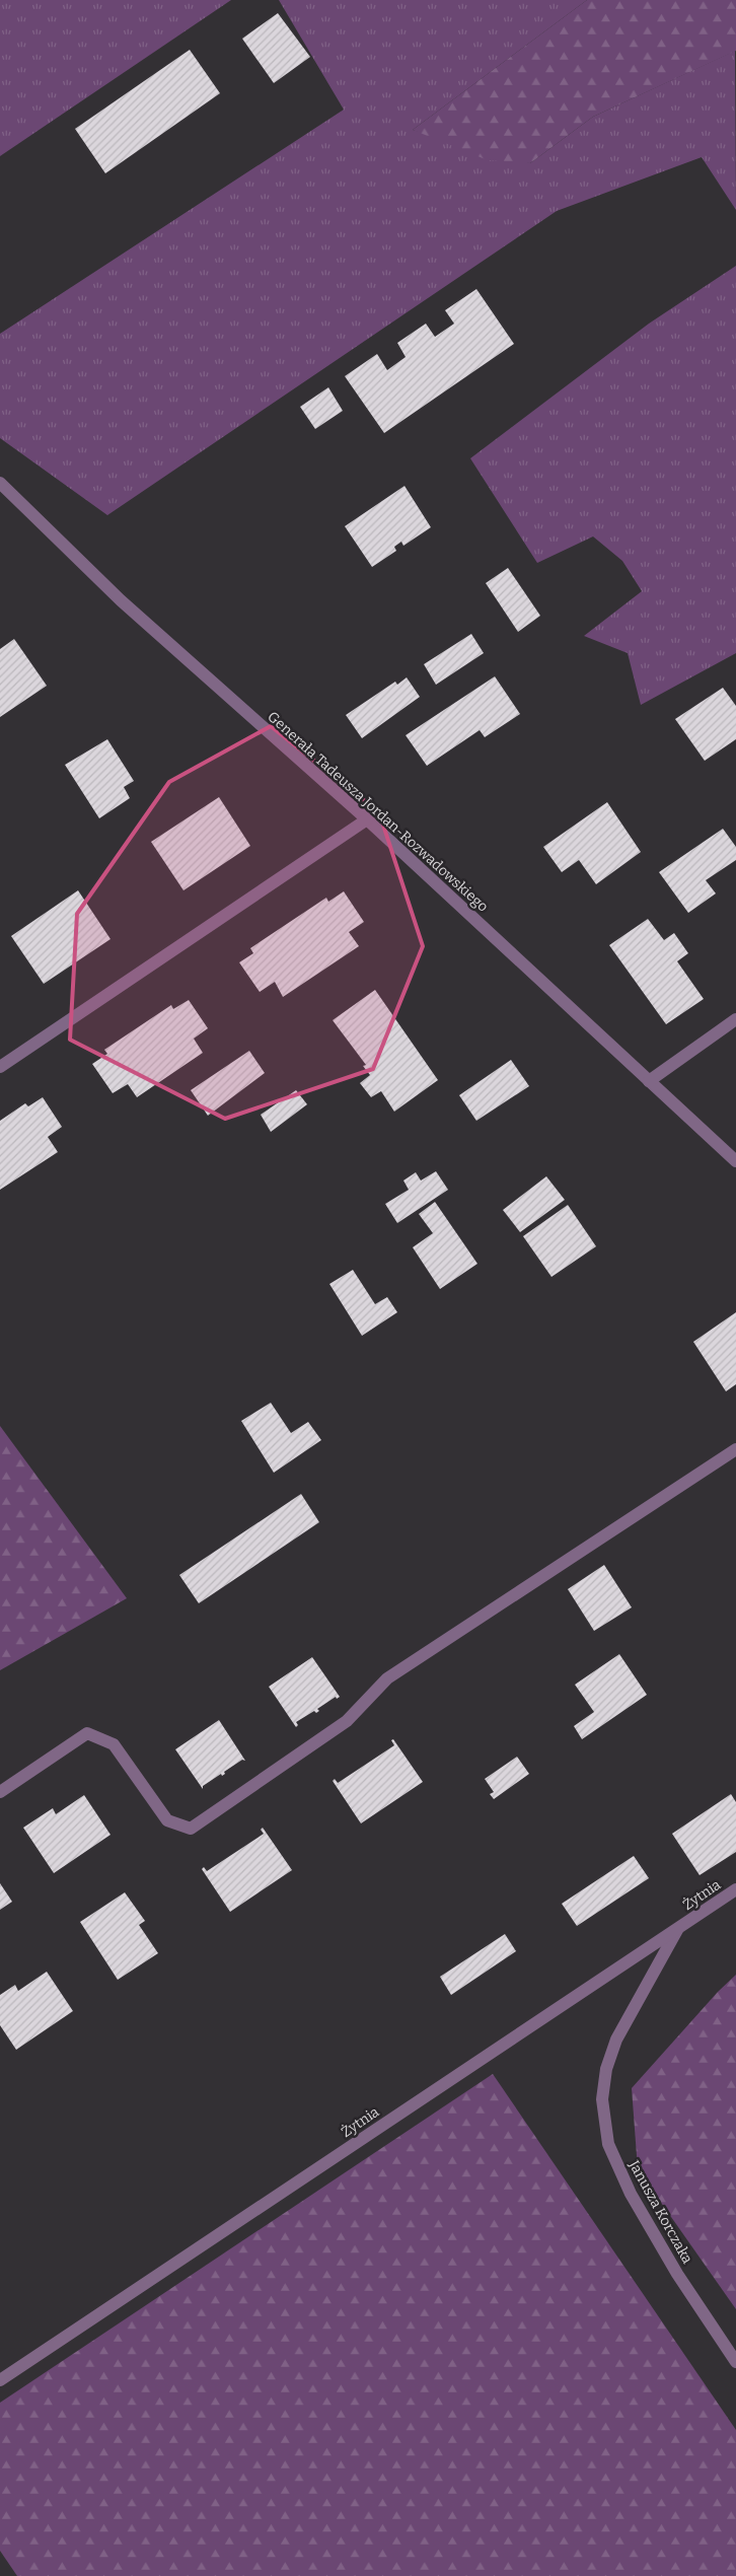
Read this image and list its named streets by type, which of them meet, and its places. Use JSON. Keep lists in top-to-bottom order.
{
  "streets": {
    "street": ["Generała Tadeusza Jordan-Rozwadowskiego", "Żytnia", "Janusza Korczaka"]
  },
  "crossings": [
    ["Żytnia", "Janusza Korczaka"]
  ]
}
